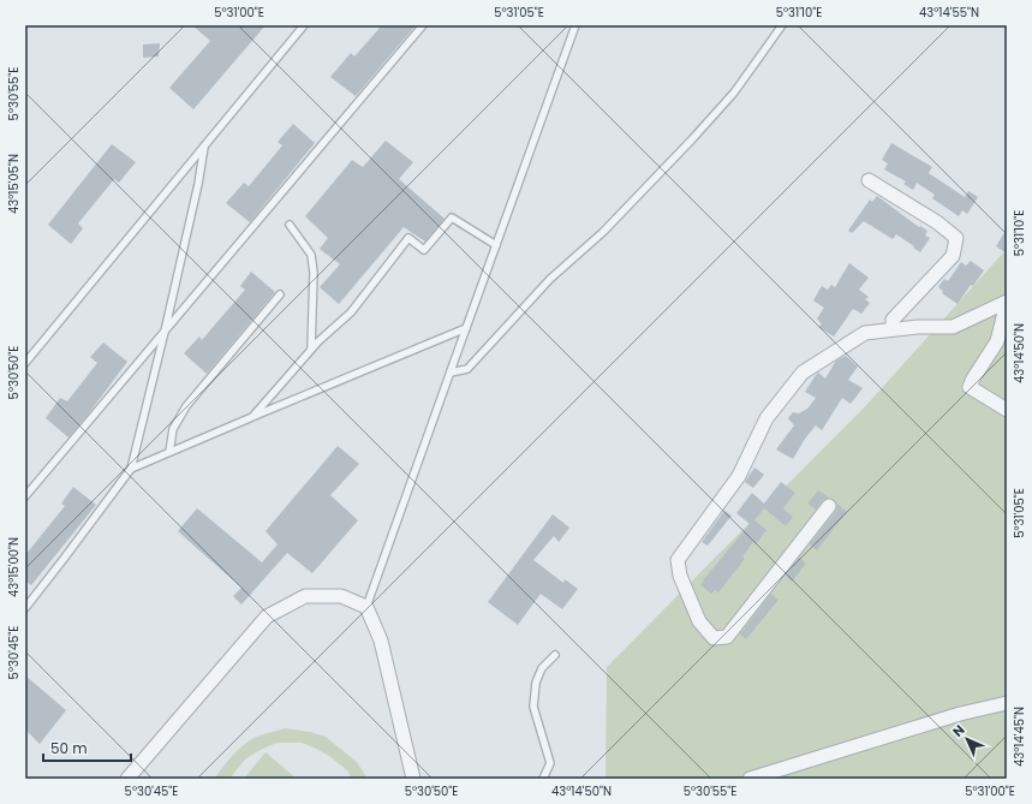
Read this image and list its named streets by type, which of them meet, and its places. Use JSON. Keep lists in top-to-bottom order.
{
  "scale_bar": "50 m",
  "north": "top left",
  "coordinates": [
    "5°31'00\"E",
    "5°31'05\"E",
    "5°31'10\"E",
    "43°14'55\"N",
    "5°30'55\"E",
    "43°15'05\"N",
    "43°14'50\"N",
    "5°30'50\"E",
    "43°15'00\"N",
    "5°30'45\"E",
    "43°14'45\"N"
  ]
}
